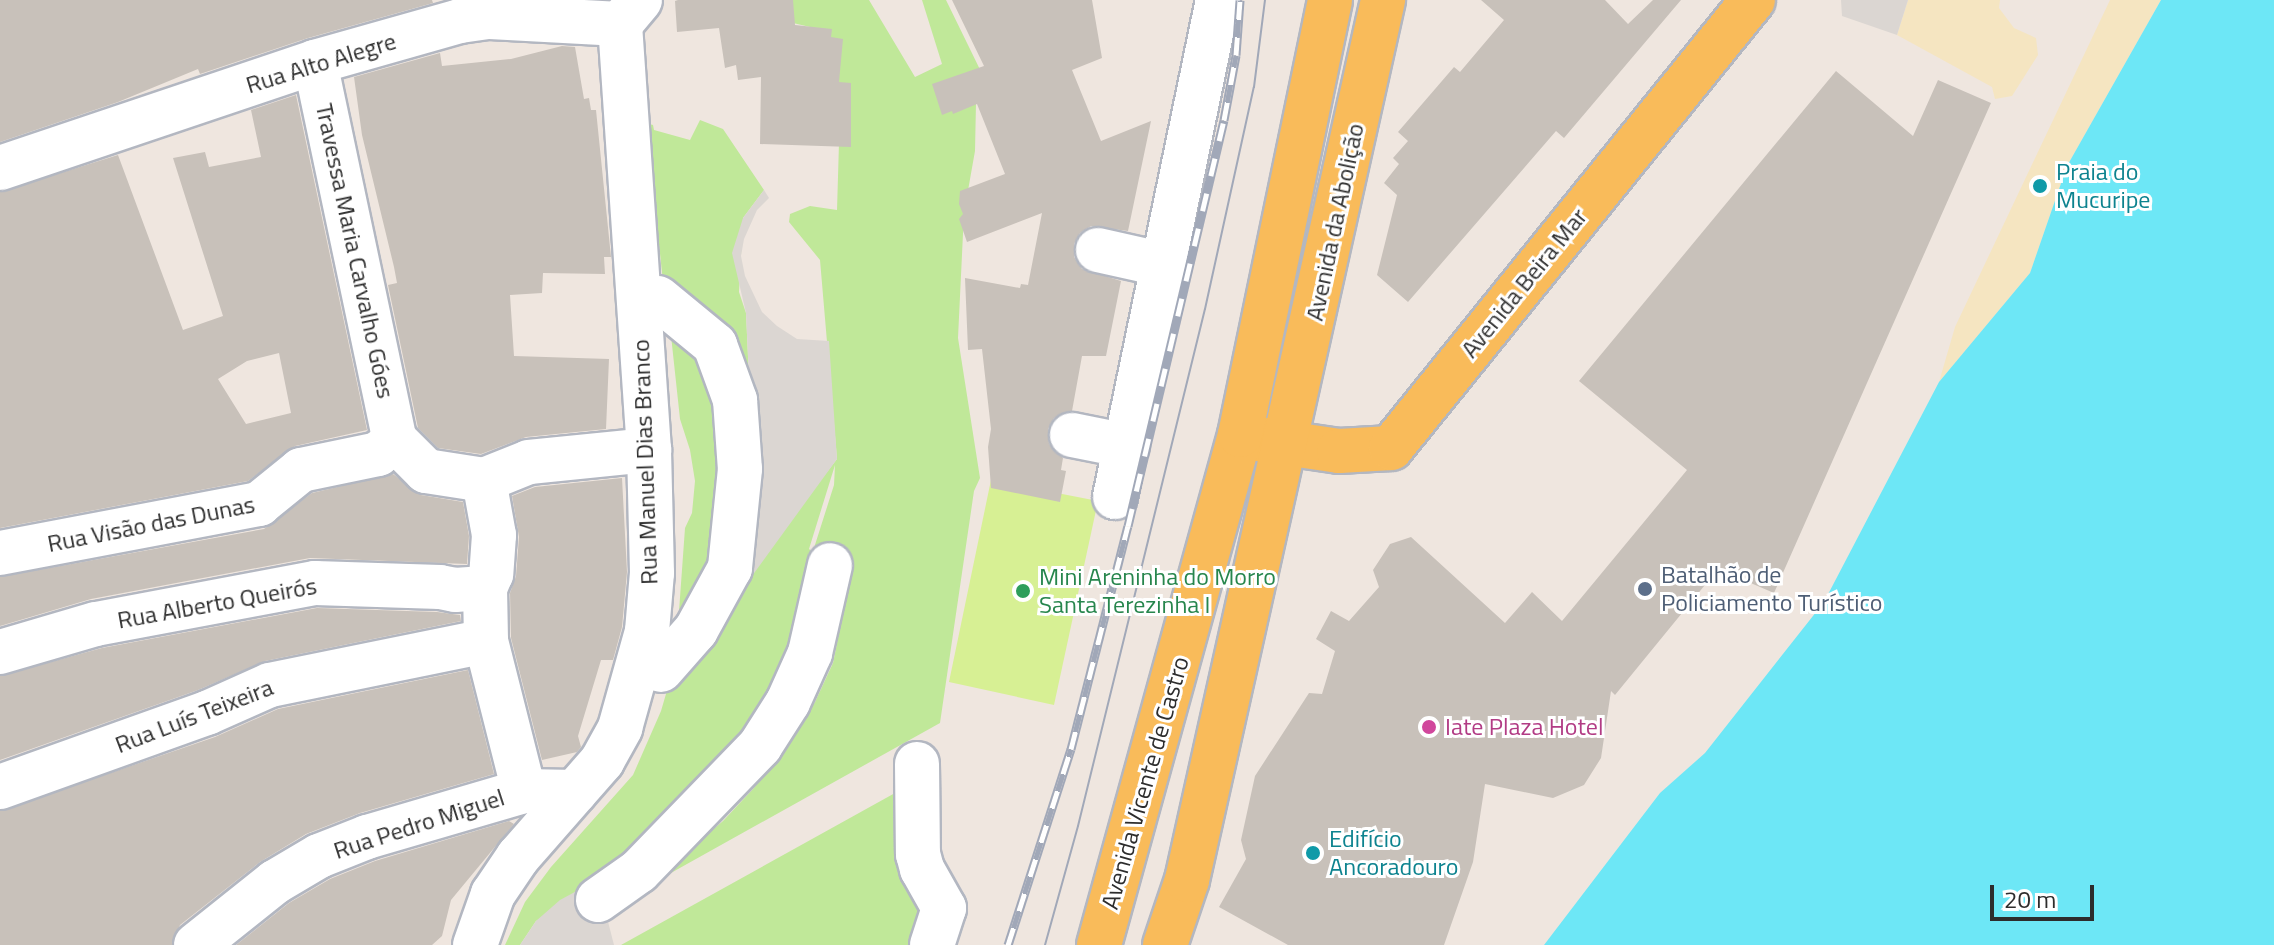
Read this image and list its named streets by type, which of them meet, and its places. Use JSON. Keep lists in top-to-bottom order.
{
  "streets": {
    "main road": ["Avenida da Abolição", "Avenida Beira Mar", "Avenida Vicente de Castro"],
    "street": [
      "Rua Alto Alegre",
      "Travessa Maria Carvalho Góes",
      "Rua Manuel Dias Branco",
      "Rua Visão das Dunas",
      "Rua Alberto Queirós",
      "Rua Luís Teixeira",
      "Rua Pedro Miguel"
    ]
  },
  "crossings": [
    ["Rua Alto Alegre", "Travessa Maria Carvalho Góes"],
    ["Rua Alto Alegre", "Rua Manuel Dias Branco"],
    ["Avenida da Abolição", "Avenida Beira Mar"],
    ["Travessa Maria Carvalho Góes", "Rua Visão das Dunas"],
    ["Avenida Beira Mar", "Avenida Vicente de Castro"],
    ["Rua Manuel Dias Branco", "Rua Pedro Miguel"]
  ],
  "places": [
    "Praia do Mucuripe",
    "Batalhão de Policiamento Turístico",
    "Mini Areninha do Morro Santa Terezinha I",
    "Iate Plaza Hotel",
    "Edifício Ancoradouro"
  ],
  "scale_bar": "20 m"
}
